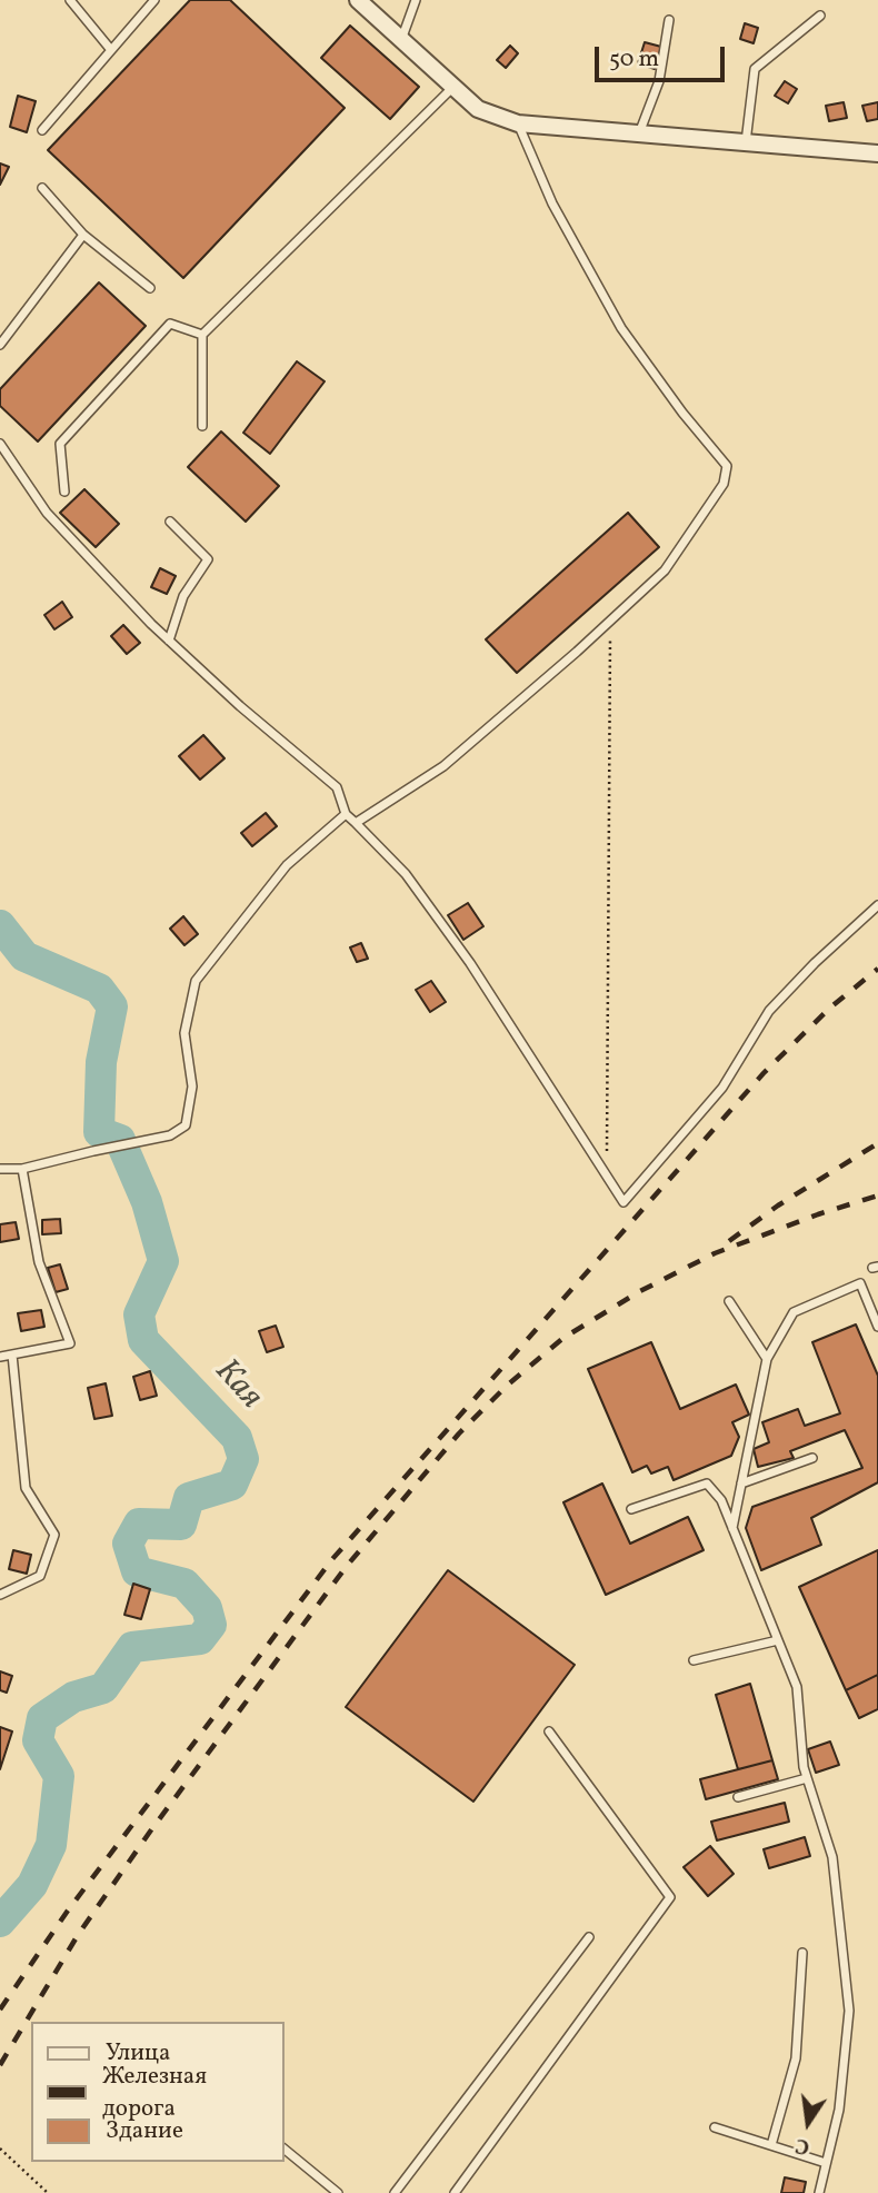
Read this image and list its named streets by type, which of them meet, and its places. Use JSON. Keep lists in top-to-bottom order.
{
  "water": ["Кая"],
  "legend": ["Улица", "Железная дорога", "Здание"],
  "scale_bar": "50 m",
  "north": "bottom"
}
